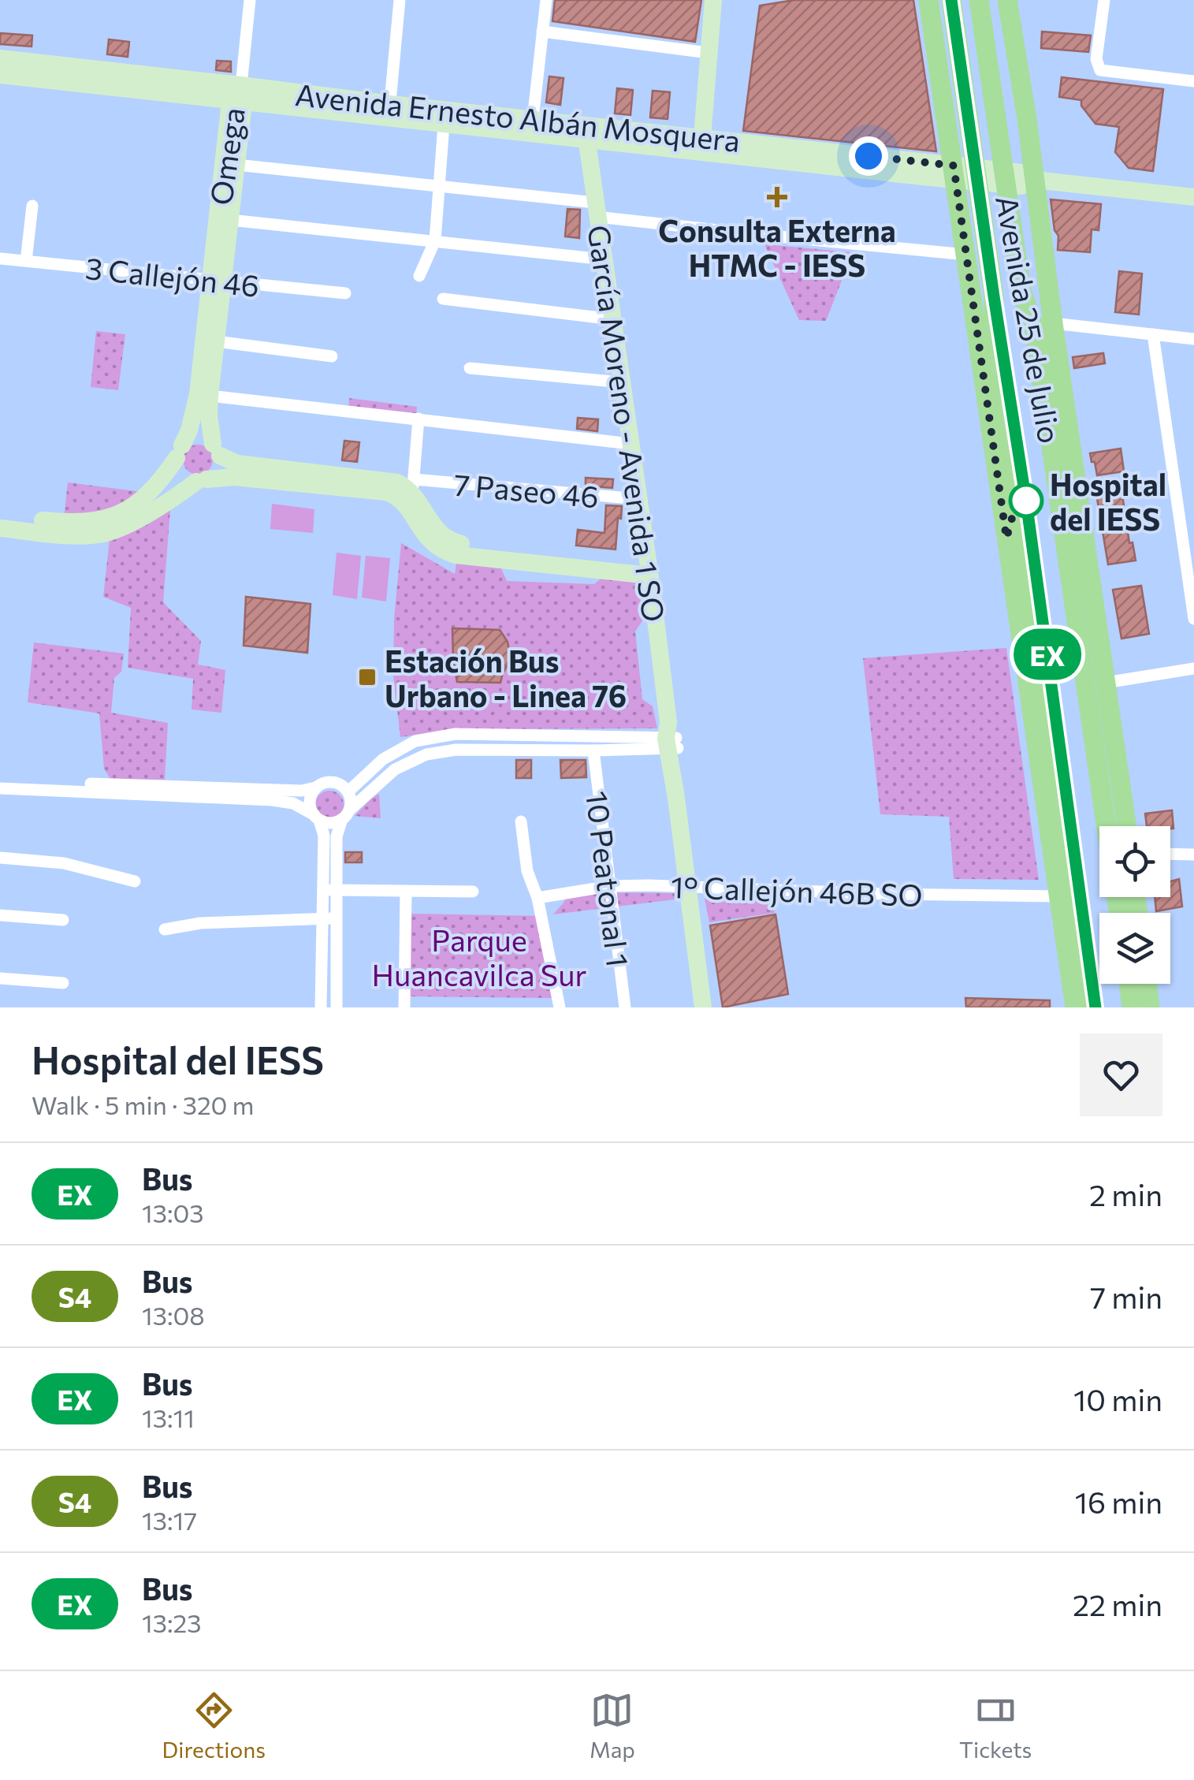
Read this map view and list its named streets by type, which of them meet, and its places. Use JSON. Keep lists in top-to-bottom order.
{
  "streets": {
    "main road": ["Avenida 25 de Julio"],
    "street": [
      "Avenida Ernesto Albán Mosquera",
      "Omega",
      "3 Callejón 46",
      "García Moreno - Avenida 1 SO",
      "7 Paseo 46",
      "10 Peatonal 1",
      "1° Callejón 46B SO"
    ]
  },
  "crossings": [
    ["Avenida Ernesto Albán Mosquera", "Omega"],
    ["Avenida Ernesto Albán Mosquera", "Avenida 25 de Julio"],
    ["Avenida Ernesto Albán Mosquera", "García Moreno - Avenida 1 SO"],
    ["Omega", "3 Callejón 46"],
    ["Avenida 25 de Julio", "1° Callejón 46B SO"],
    ["García Moreno - Avenida 1 SO", "7 Paseo 46"],
    ["García Moreno - Avenida 1 SO", "1° Callejón 46B SO"],
    ["10 Peatonal 1", "1° Callejón 46B SO"]
  ],
  "parks": ["Parque Huancavilca Sur"],
  "places": {
    "health": ["Consulta Externa HTMC - IESS"],
    "other": ["Hospital del IESS"],
    "transit": ["Estación Bus Urbano - Linea 76"]
  },
  "lines": ["bus line EX"],
  "page": {
    "on_map": "EX",
    "heading": ["Hospital del IESS", "Walk · 5 min · 320 m"],
    "list": [
      {
        "mark": "EX",
        "name": "Bus",
        "note": "13:03",
        "value": "2 min"
      },
      {
        "mark": "S4",
        "name": "Bus",
        "note": "13:08",
        "value": "7 min"
      },
      {
        "mark": "EX",
        "name": "Bus",
        "note": "13:11",
        "value": "10 min"
      },
      {
        "mark": "S4",
        "name": "Bus",
        "note": "13:17",
        "value": "16 min"
      },
      {
        "mark": "EX",
        "name": "Bus",
        "note": "13:23",
        "value": "22 min"
      }
    ],
    "tabs": ["Directions", "Map", "Tickets"]
  }
}
